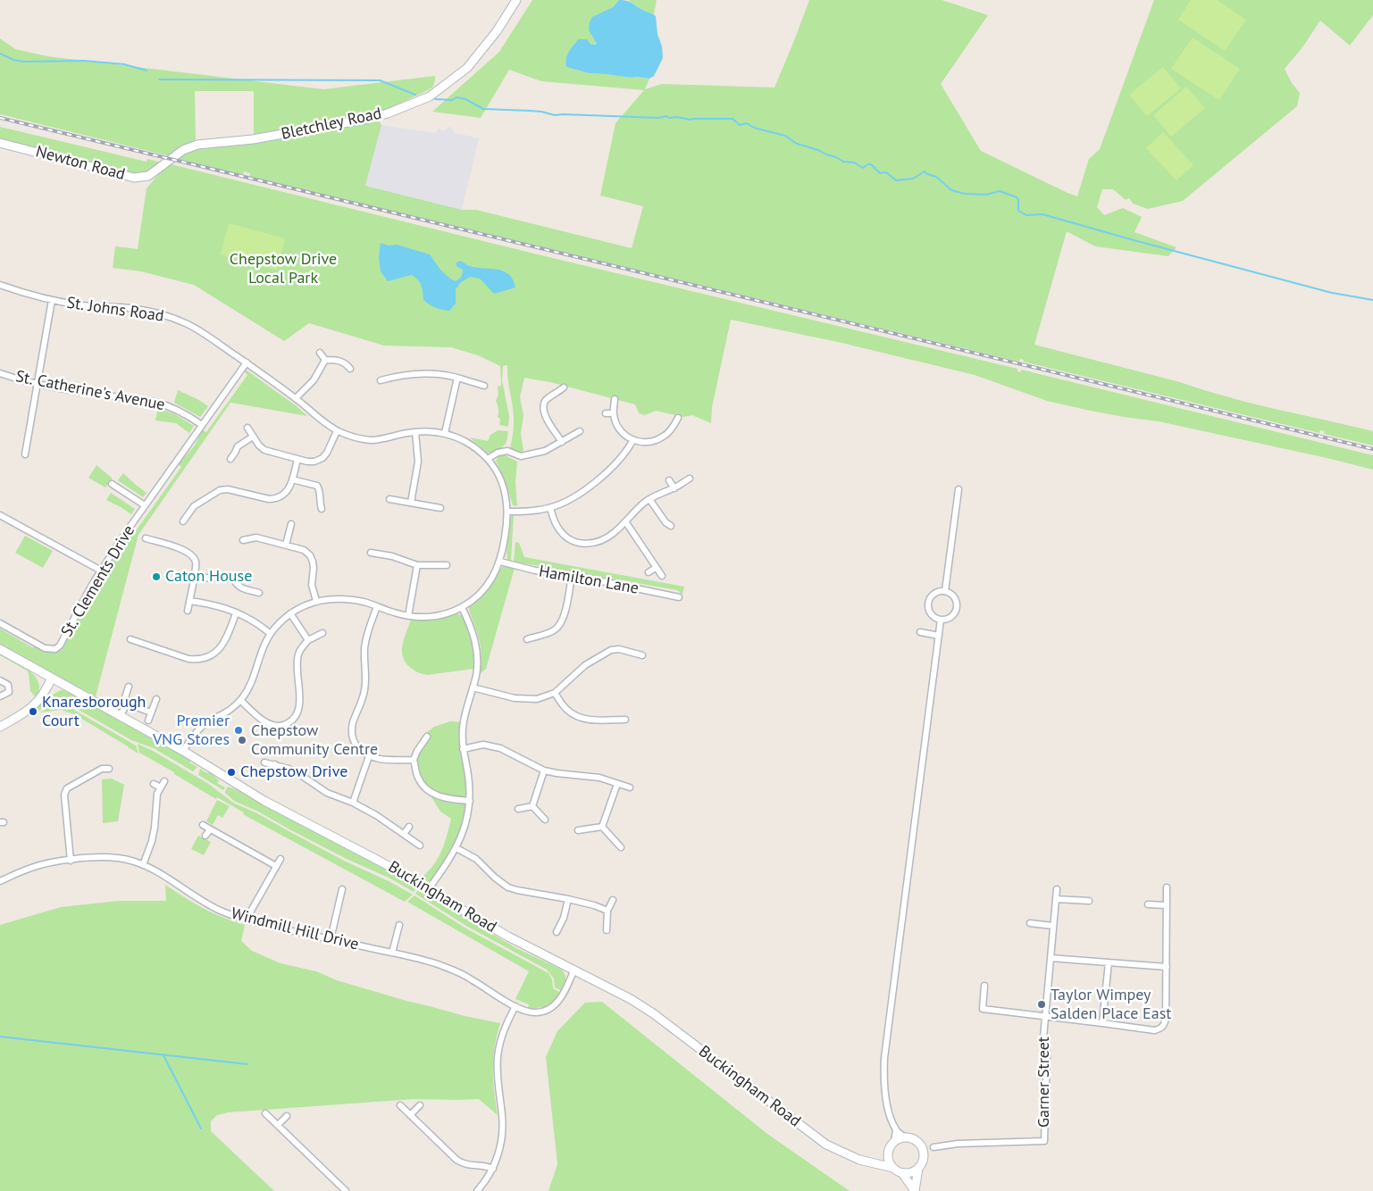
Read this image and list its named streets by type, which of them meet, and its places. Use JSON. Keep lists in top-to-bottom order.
{
  "streets": {
    "main road": ["Bletchley Road", "Newton Road", "Buckingham Road"],
    "street": [
      "St. Johns Road",
      "St. Catherine's Avenue",
      "Hamilton Lane",
      "St. Clements Drive",
      "Windmill Hill Drive",
      "Garner Street"
    ]
  },
  "crossings": [
    ["Bletchley Road", "Newton Road"],
    ["St. Johns Road", "St. Clements Drive"],
    ["St. Catherine's Avenue", "St. Clements Drive"],
    ["Buckingham Road", "Windmill Hill Drive"]
  ],
  "parks": ["Chepstow Drive Local Park"],
  "places": [
    "Caton House",
    "Knaresborough Court",
    "Premier VNG Stores",
    "Chepstow Community Centre",
    "Chepstow Drive",
    "Taylor Wimpey Salden Place East"
  ]
}
